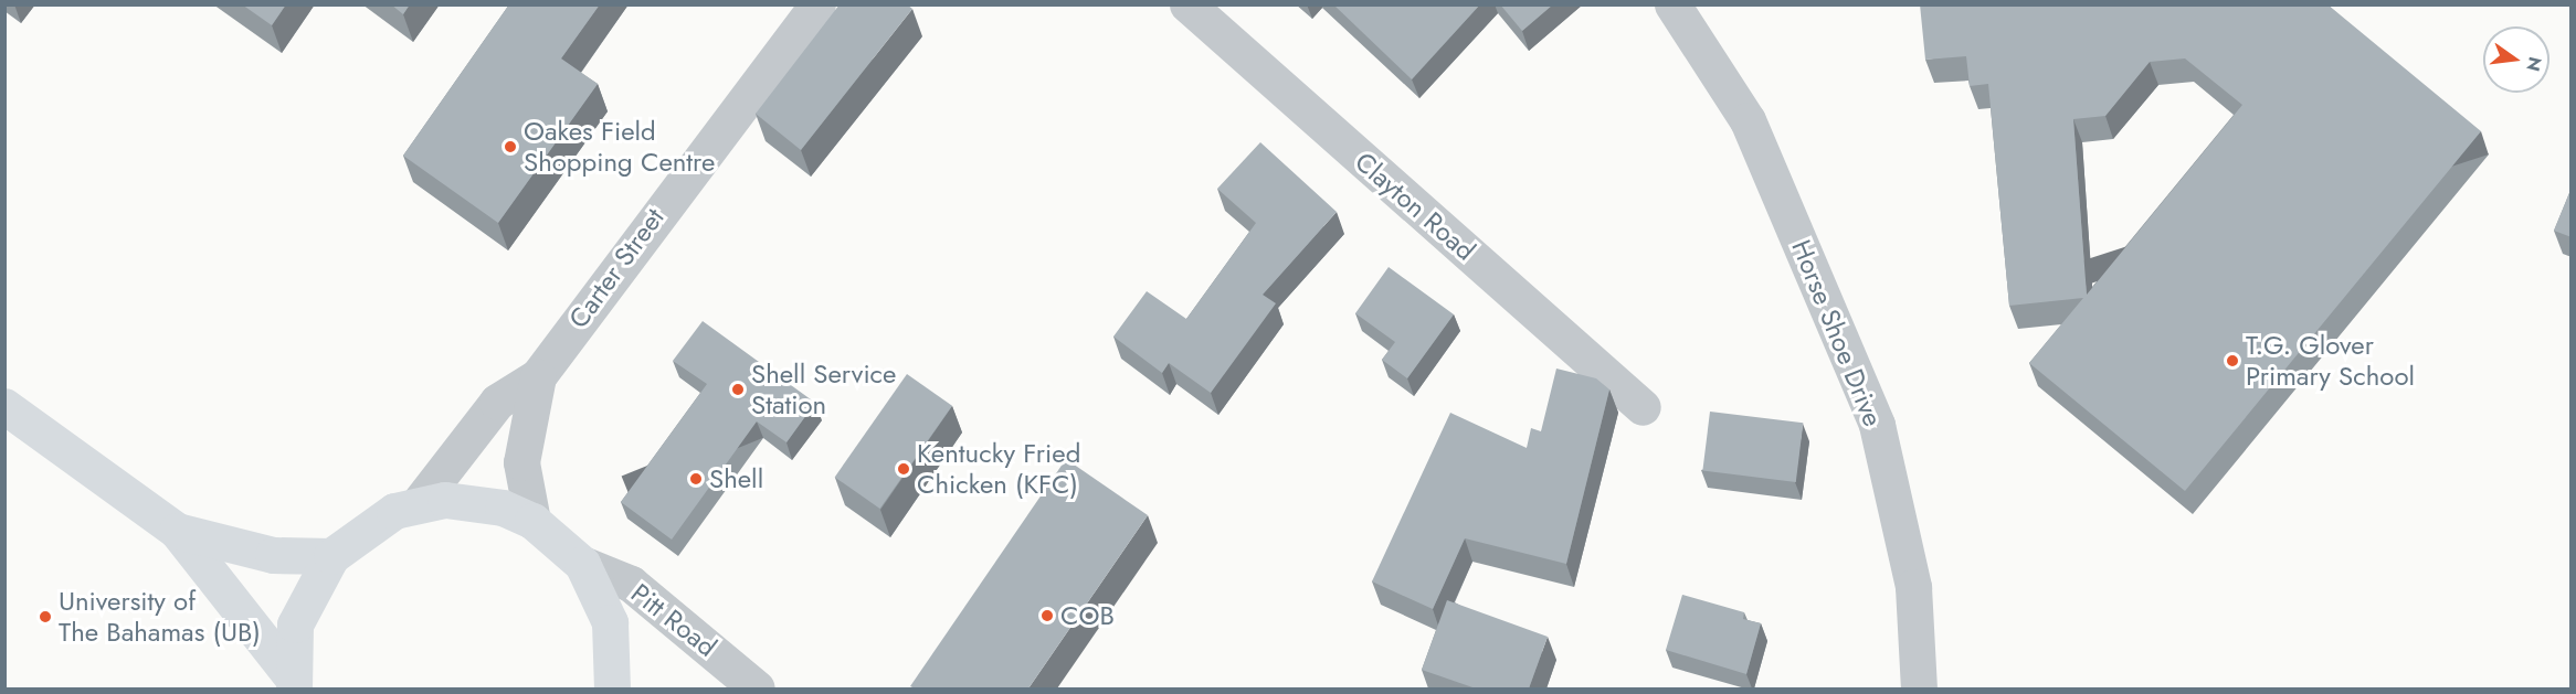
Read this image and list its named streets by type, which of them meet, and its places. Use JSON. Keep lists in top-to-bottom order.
{
  "streets": {
    "street": [
      "Clayton Road",
      "Carter Street",
      "Horse Shoe Drive",
      "Pitt Road"
    ]
  },
  "places": [
    "Oakes Field Shopping Centre",
    "T.G. Glover Primary School",
    "Shell Service Station",
    "Kentucky Fried Chicken (KFC)",
    "Shell",
    "COB",
    "University of The Bahamas (UB)"
  ],
  "north": "right"
}
